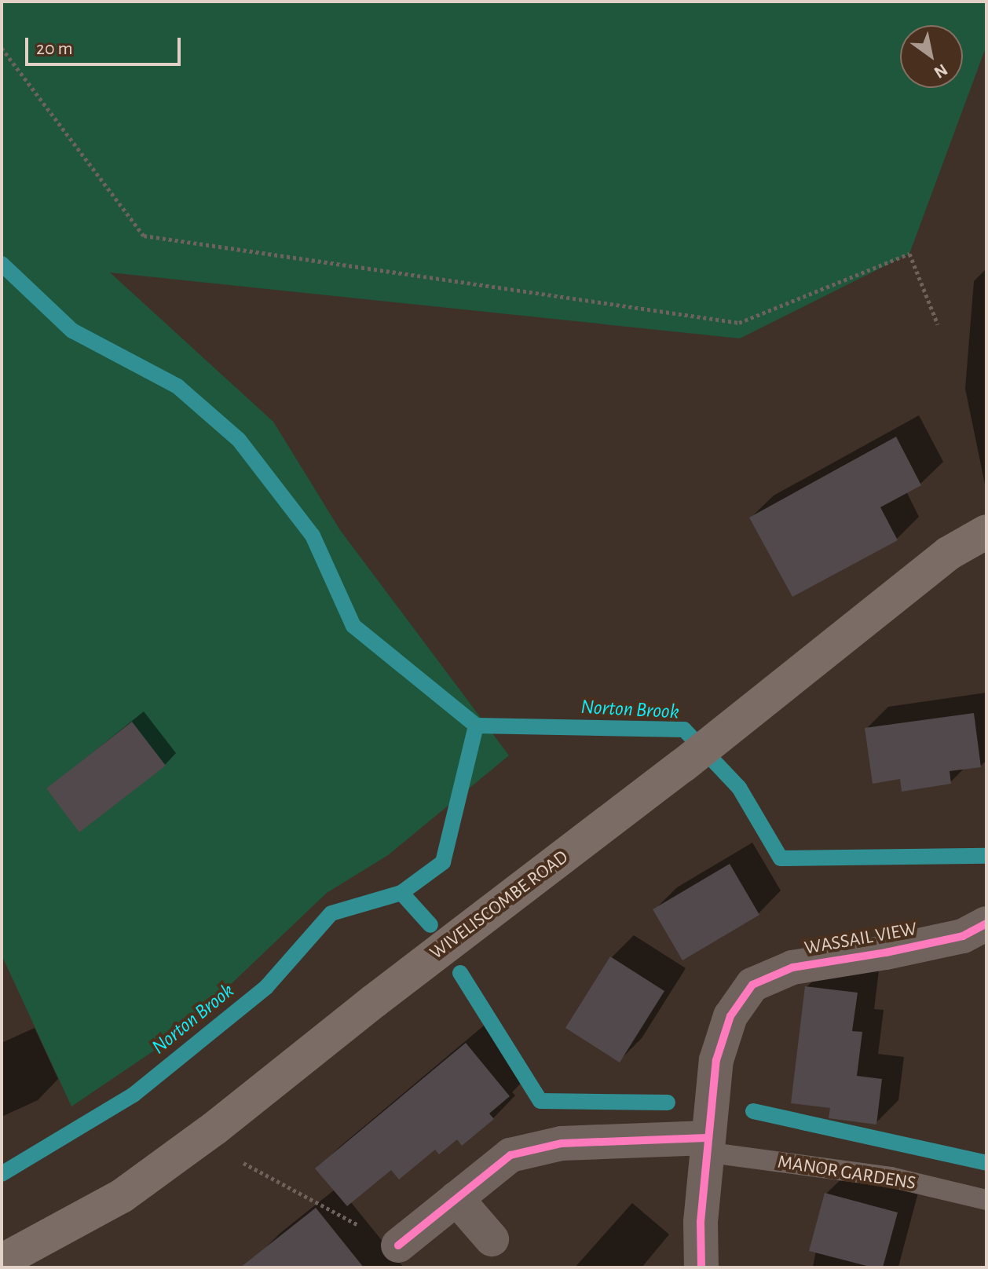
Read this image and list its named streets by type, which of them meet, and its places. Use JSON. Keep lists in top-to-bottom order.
{
  "streets": {
    "main road": ["WIVELISCOMBE ROAD"],
    "street": ["WASSAIL VIEW"],
    "lane": ["MANOR GARDENS"]
  },
  "crossings": [
    ["WASSAIL VIEW", "MANOR GARDENS"]
  ],
  "water": ["Norton Brook"],
  "scale_bar": "20 m",
  "north": "bottom right"
}
